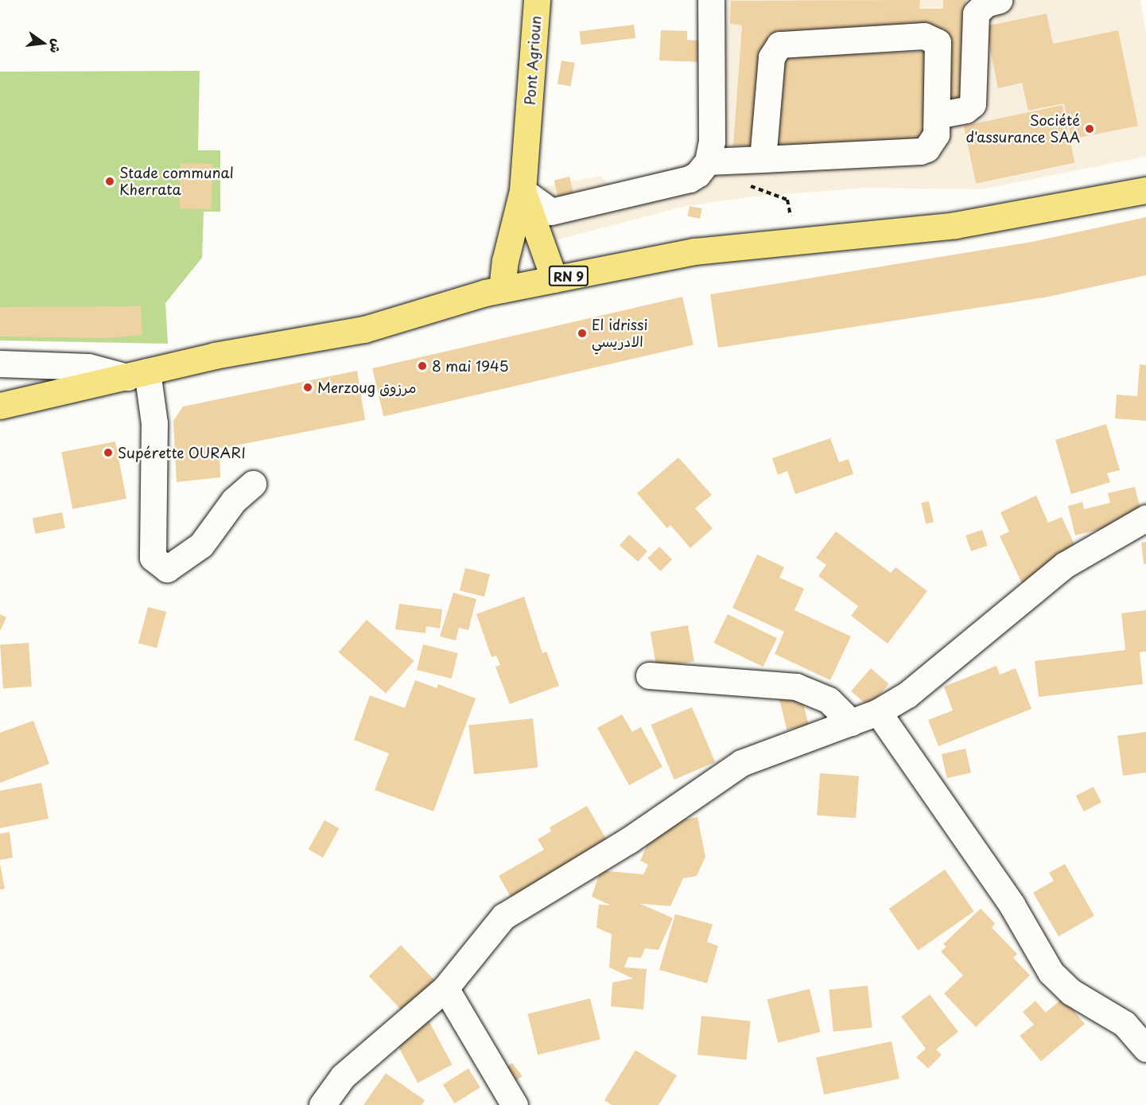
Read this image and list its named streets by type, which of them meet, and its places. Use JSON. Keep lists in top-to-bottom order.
{
  "streets": {
    "main road": ["Pont Agrioun", "RN 9"]
  },
  "crossings": [
    ["Pont Agrioun", "RN 9"]
  ],
  "places": [
    "Société d'assurance SAA",
    "Stade communal Kherrata",
    "El idrissi الادريسي",
    "8 mai 1945",
    "Merzoug مرزوق",
    "Supérette OURARI"
  ],
  "north": "right"
}
